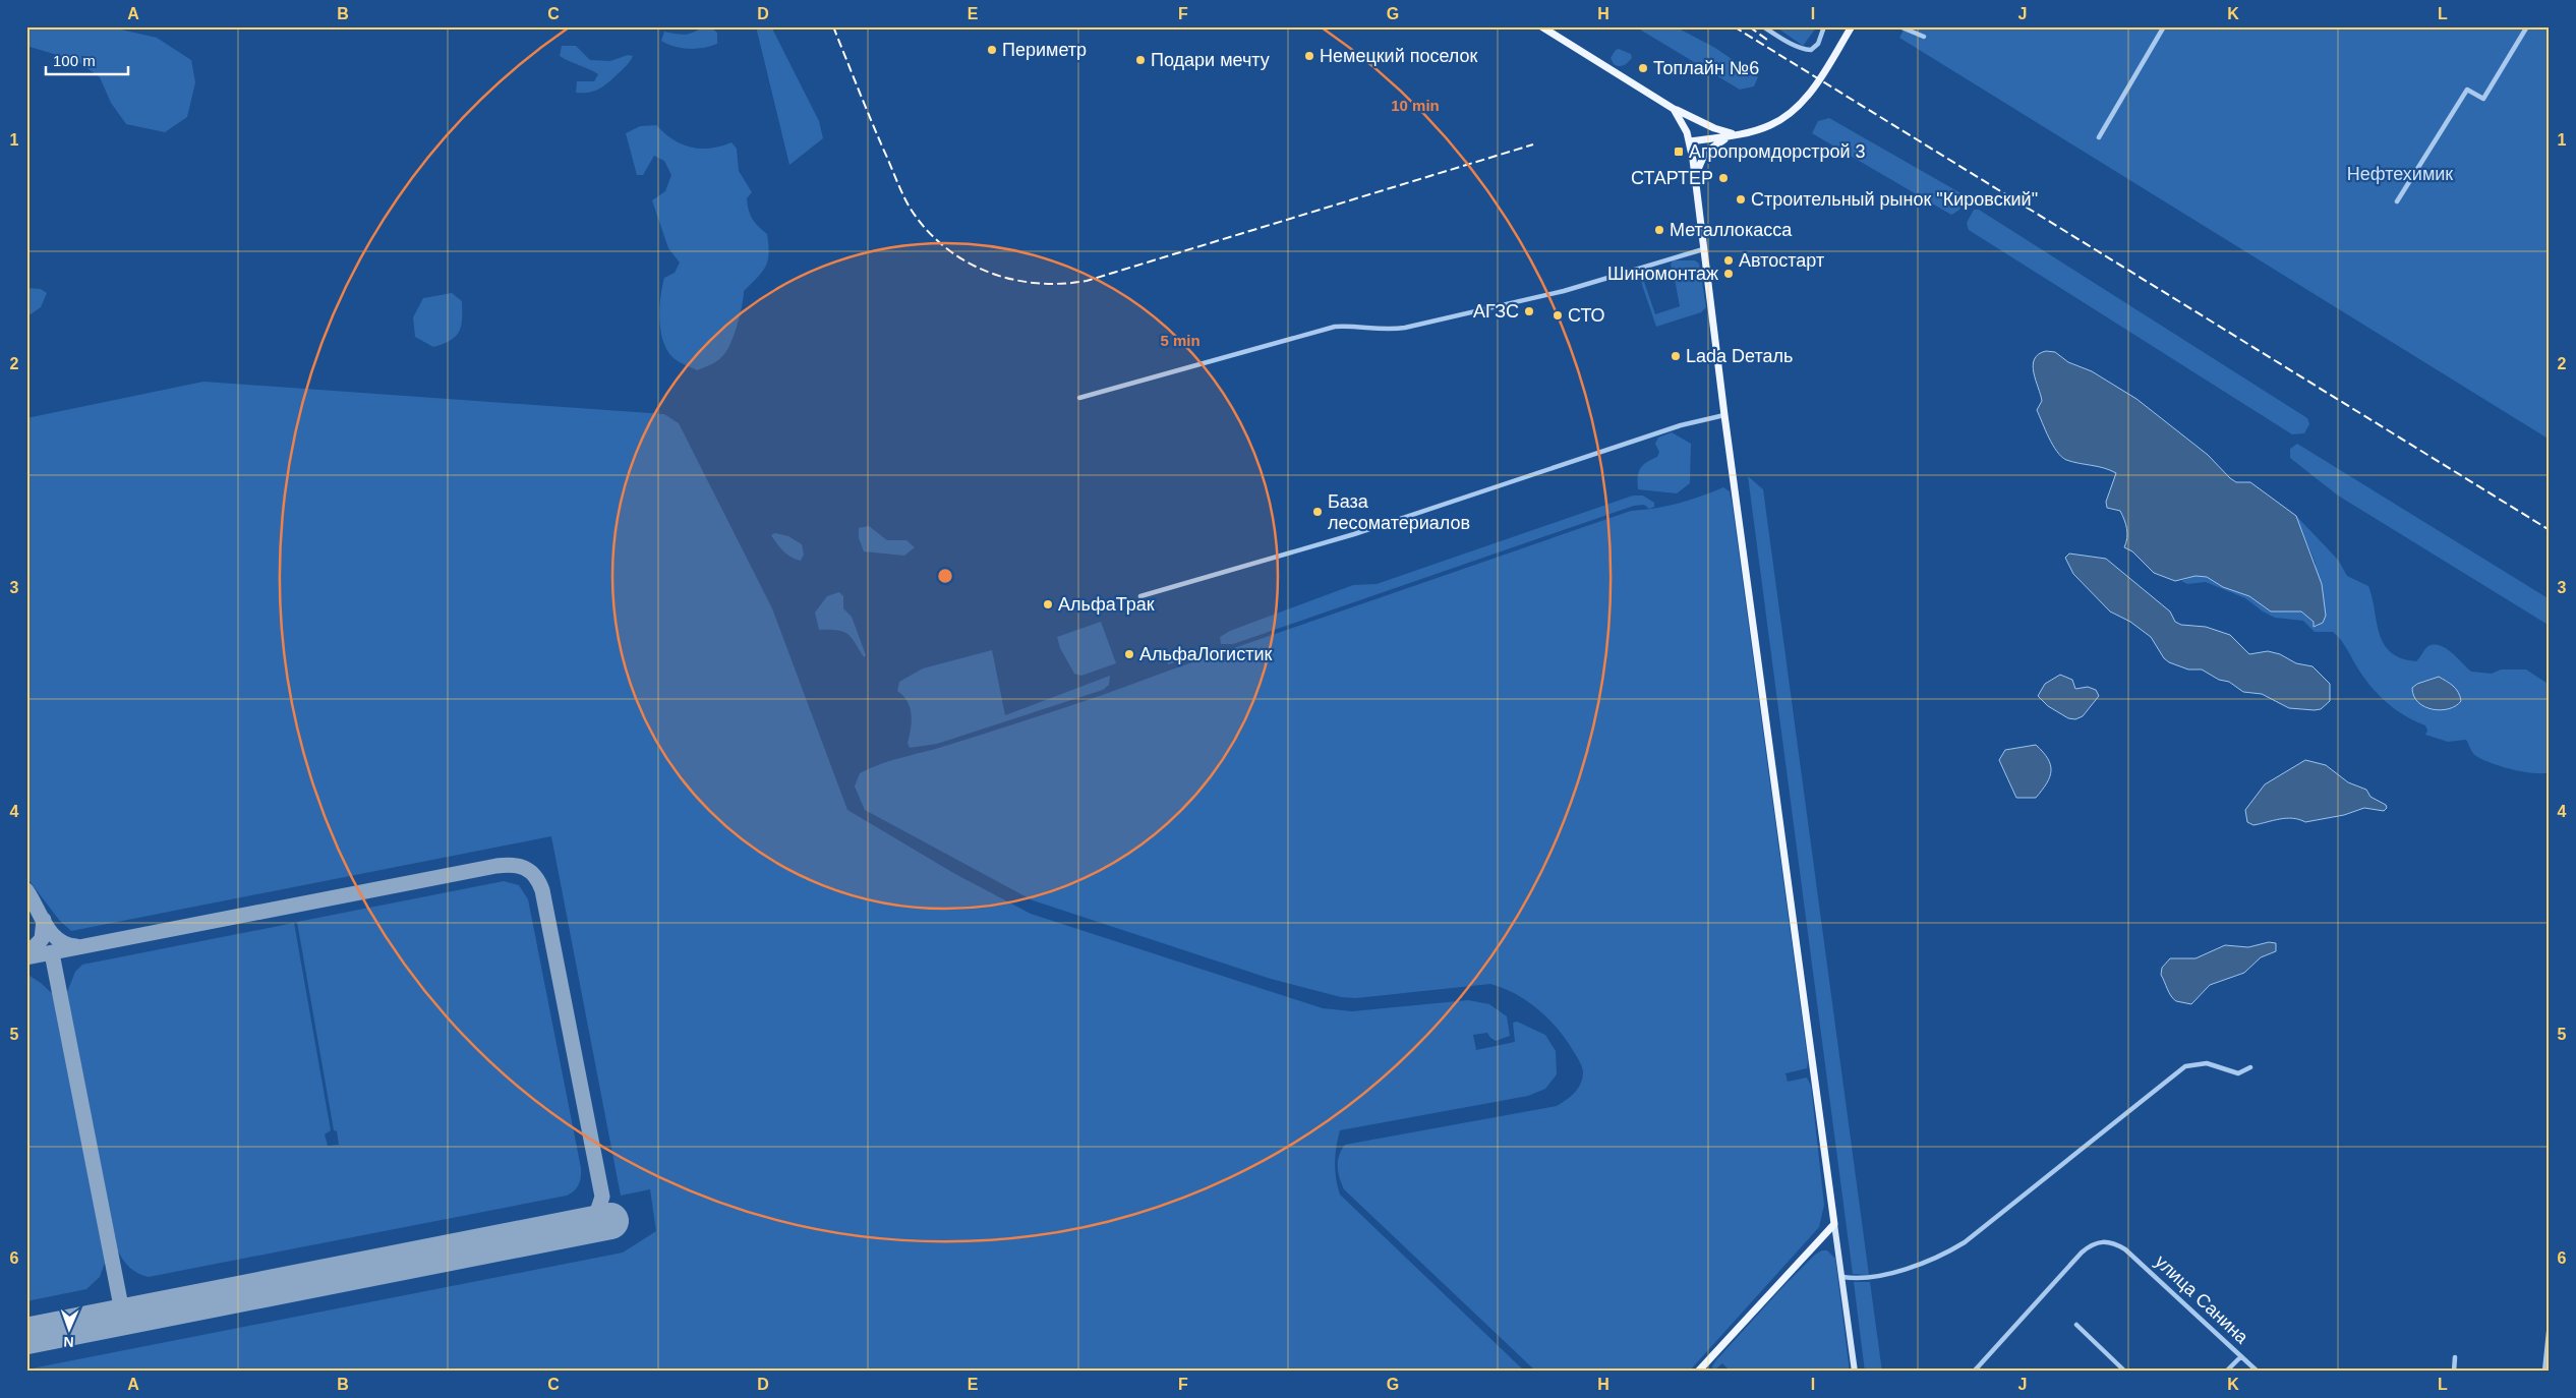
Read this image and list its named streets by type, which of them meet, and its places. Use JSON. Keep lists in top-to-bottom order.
{
  "streets": {
    "street": ["улица Санина"]
  },
  "parks": ["Нефтехимик"],
  "places": {
    "other": [
      "Периметр",
      "Немецкий поселок",
      "Подари мечту",
      "Топлайн №6",
      "СТАРТЕР",
      "Строительный рынок \"Кировский\"",
      "Металлокасса",
      "Автостарт",
      "Шиномонтаж",
      "АГЗС",
      "СТО",
      "Lada Dеталь",
      "База лесоматериалов",
      "АльфаТрак",
      "АльфаЛогистик"
    ],
    "transit": ["Агропромдорстрой 3"]
  },
  "scale_bar": "100 m",
  "north": "bottom",
  "grid": {
    "columns": [
      "A",
      "B",
      "C",
      "D",
      "E",
      "F",
      "G",
      "H",
      "I",
      "J",
      "K",
      "L"
    ],
    "rows": [
      "1",
      "2",
      "3",
      "4",
      "5",
      "6"
    ]
  },
  "rings": ["10 min", "5 min"]
}
